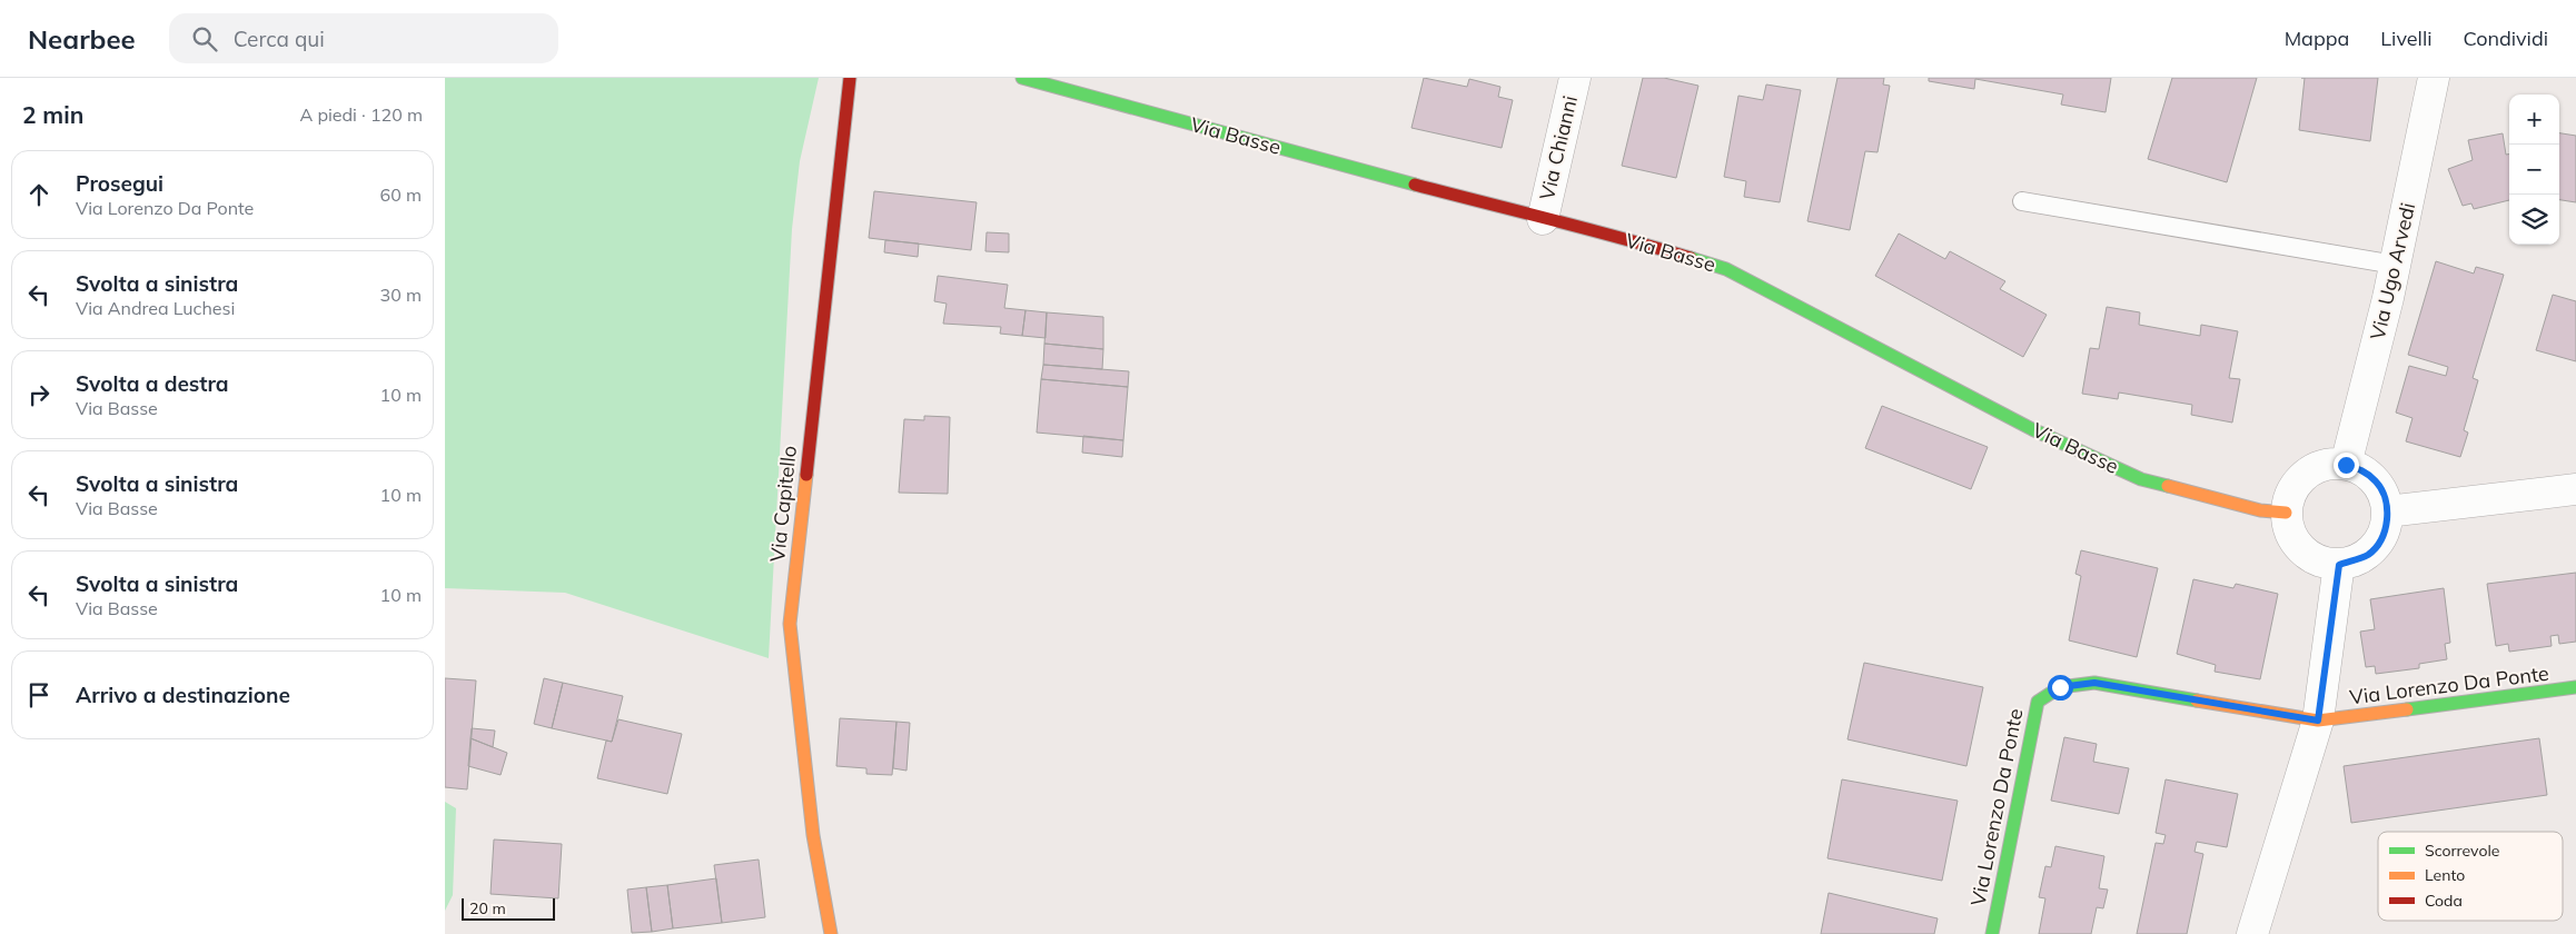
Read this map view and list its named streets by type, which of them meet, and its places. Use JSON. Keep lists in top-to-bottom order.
{
  "streets": {
    "street": [
      "Via Basse",
      "Via Chianni",
      "Via Ugo Arvedi",
      "Via Capitello",
      "Via Lorenzo Da Ponte"
    ]
  },
  "crossings": [
    ["Via Basse", "Via Chianni"],
    ["Via Basse", "Via Ugo Arvedi"]
  ],
  "legend": ["Scorrevole", "Lento", "Coda"],
  "scale_bar": "20 m",
  "page": {
    "header": "Nearbee",
    "search": "Cerca qui",
    "nav": ["Mappa", "Livelli", "Condividi"],
    "heading": ["2 min", "A piedi · 120 m"],
    "map_buttons": ["+", "−"],
    "list": [
      ["Prosegui", "Via Lorenzo Da Ponte", "60 m"],
      ["Svolta a sinistra", "Via Andrea Luchesi", "30 m"],
      ["Svolta a destra", "Via Basse", "10 m"],
      ["Svolta a sinistra", "Via Basse", "10 m"],
      ["Svolta a sinistra", "Via Basse", "10 m"],
      "Arrivo a destinazione"
    ],
    "scale": "20 m"
  }
}
